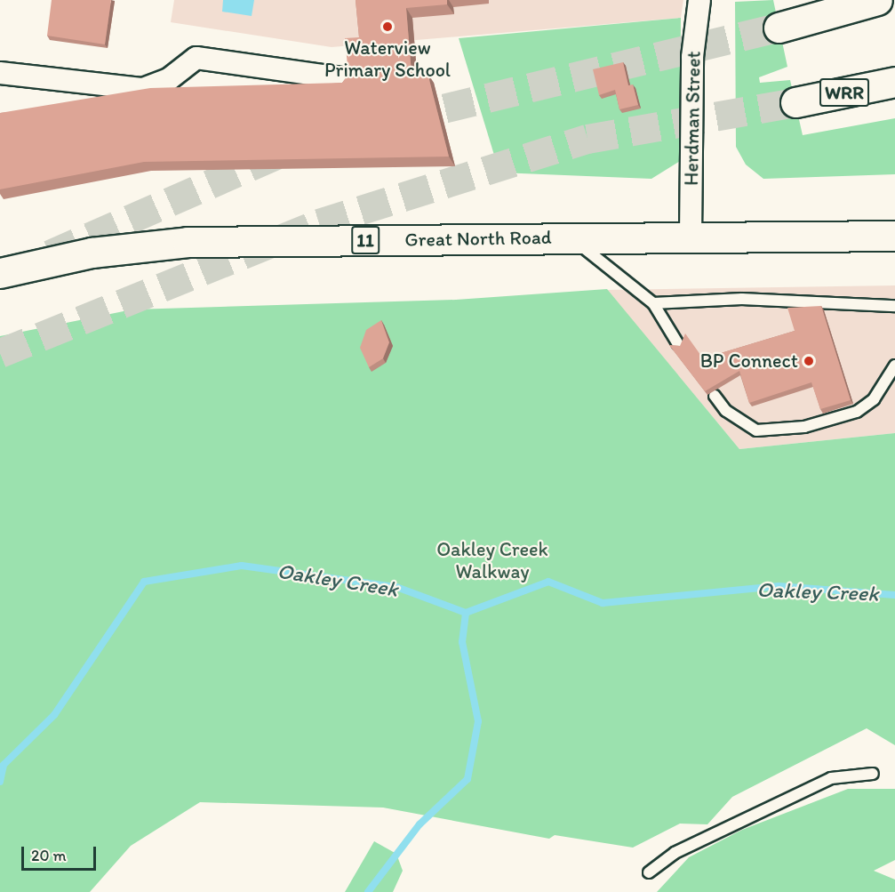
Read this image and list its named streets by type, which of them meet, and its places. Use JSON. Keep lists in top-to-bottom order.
{
  "streets": {
    "main road": ["WRR", "Great North Road", "11"],
    "street": ["Herdman Street"]
  },
  "crossings": [
    ["Herdman Street", "Great North Road"]
  ],
  "water": ["Oakley Creek"],
  "parks": ["Oakley Creek Walkway"],
  "places": ["Waterview Primary School", "BP Connect"],
  "scale_bar": "20 m"
}
